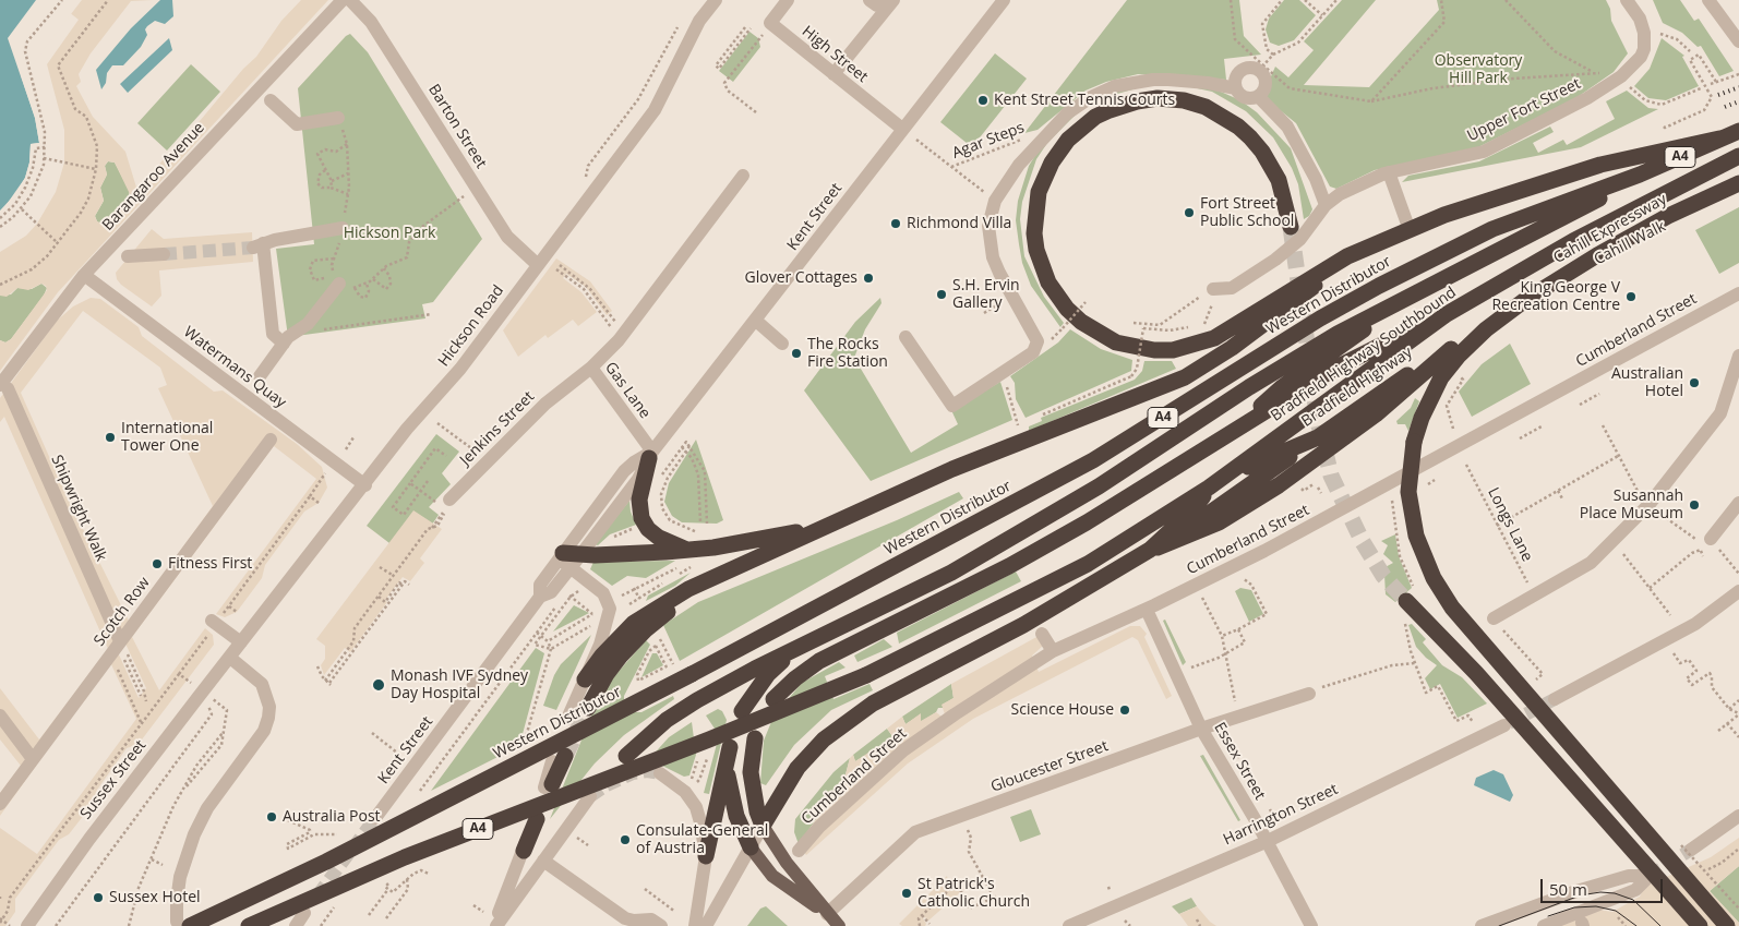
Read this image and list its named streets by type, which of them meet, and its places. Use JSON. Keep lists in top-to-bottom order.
{
  "streets": {
    "highway": [
      "A4",
      "Cahill Expressway",
      "Western Distributor",
      "Bradfield Highway Southbound",
      "Bradfield Highway"
    ],
    "street": [
      "High Street",
      "Upper Fort Street",
      "Barton Street",
      "Barangaroo Avenue",
      "Kent Street",
      "Hickson Road",
      "Cumberland Street",
      "Watermans Quay",
      "Gas Lane",
      "Jenkins Street",
      "Shipwright Walk",
      "Scotch Row",
      "Essex Street",
      "Gloucester Street",
      "Sussex Street",
      "Harrington Street"
    ],
    "path": ["Agar Steps", "Longs Lane"]
  },
  "crossings": [
    ["High Street", "Kent Street"],
    ["Barton Street", "Hickson Road"],
    ["A4", "Bradfield Highway Southbound"],
    ["A4", "Bradfield Highway"],
    ["Barangaroo Avenue", "Watermans Quay"],
    ["Barangaroo Avenue", "Shipwright Walk"],
    ["Kent Street", "Gas Lane"],
    ["Cahill Expressway", "Bradfield Highway"],
    ["Hickson Road", "Watermans Quay"],
    ["Hickson Road", "Sussex Street"],
    ["Cumberland Street", "Essex Street"],
    ["Bradfield Highway Southbound", "Bradfield Highway"],
    ["Gas Lane", "Jenkins Street"],
    ["Shipwright Walk", "Scotch Row"],
    ["Essex Street", "Gloucester Street"],
    ["Essex Street", "Harrington Street"]
  ],
  "parks": ["Observatory Hill Park", "Hickson Park"],
  "places": [
    "Kent Street Tennis Courts",
    "Fort Street Public School",
    "Richmond Villa",
    "Glover Cottages",
    "S.H. Ervin Gallery",
    "King George V Recreation Centre",
    "The Rocks Fire Station",
    "Australian Hotel",
    "International Tower One",
    "Susannah Place Museum",
    "Fitness First",
    "Monash IVF Sydney Day Hospital",
    "Science House",
    "Australia Post",
    "Consulate-General of Austria",
    "St Patrick's Catholic Church",
    "Sussex Hotel"
  ],
  "scale_bar": "50 m"
}
